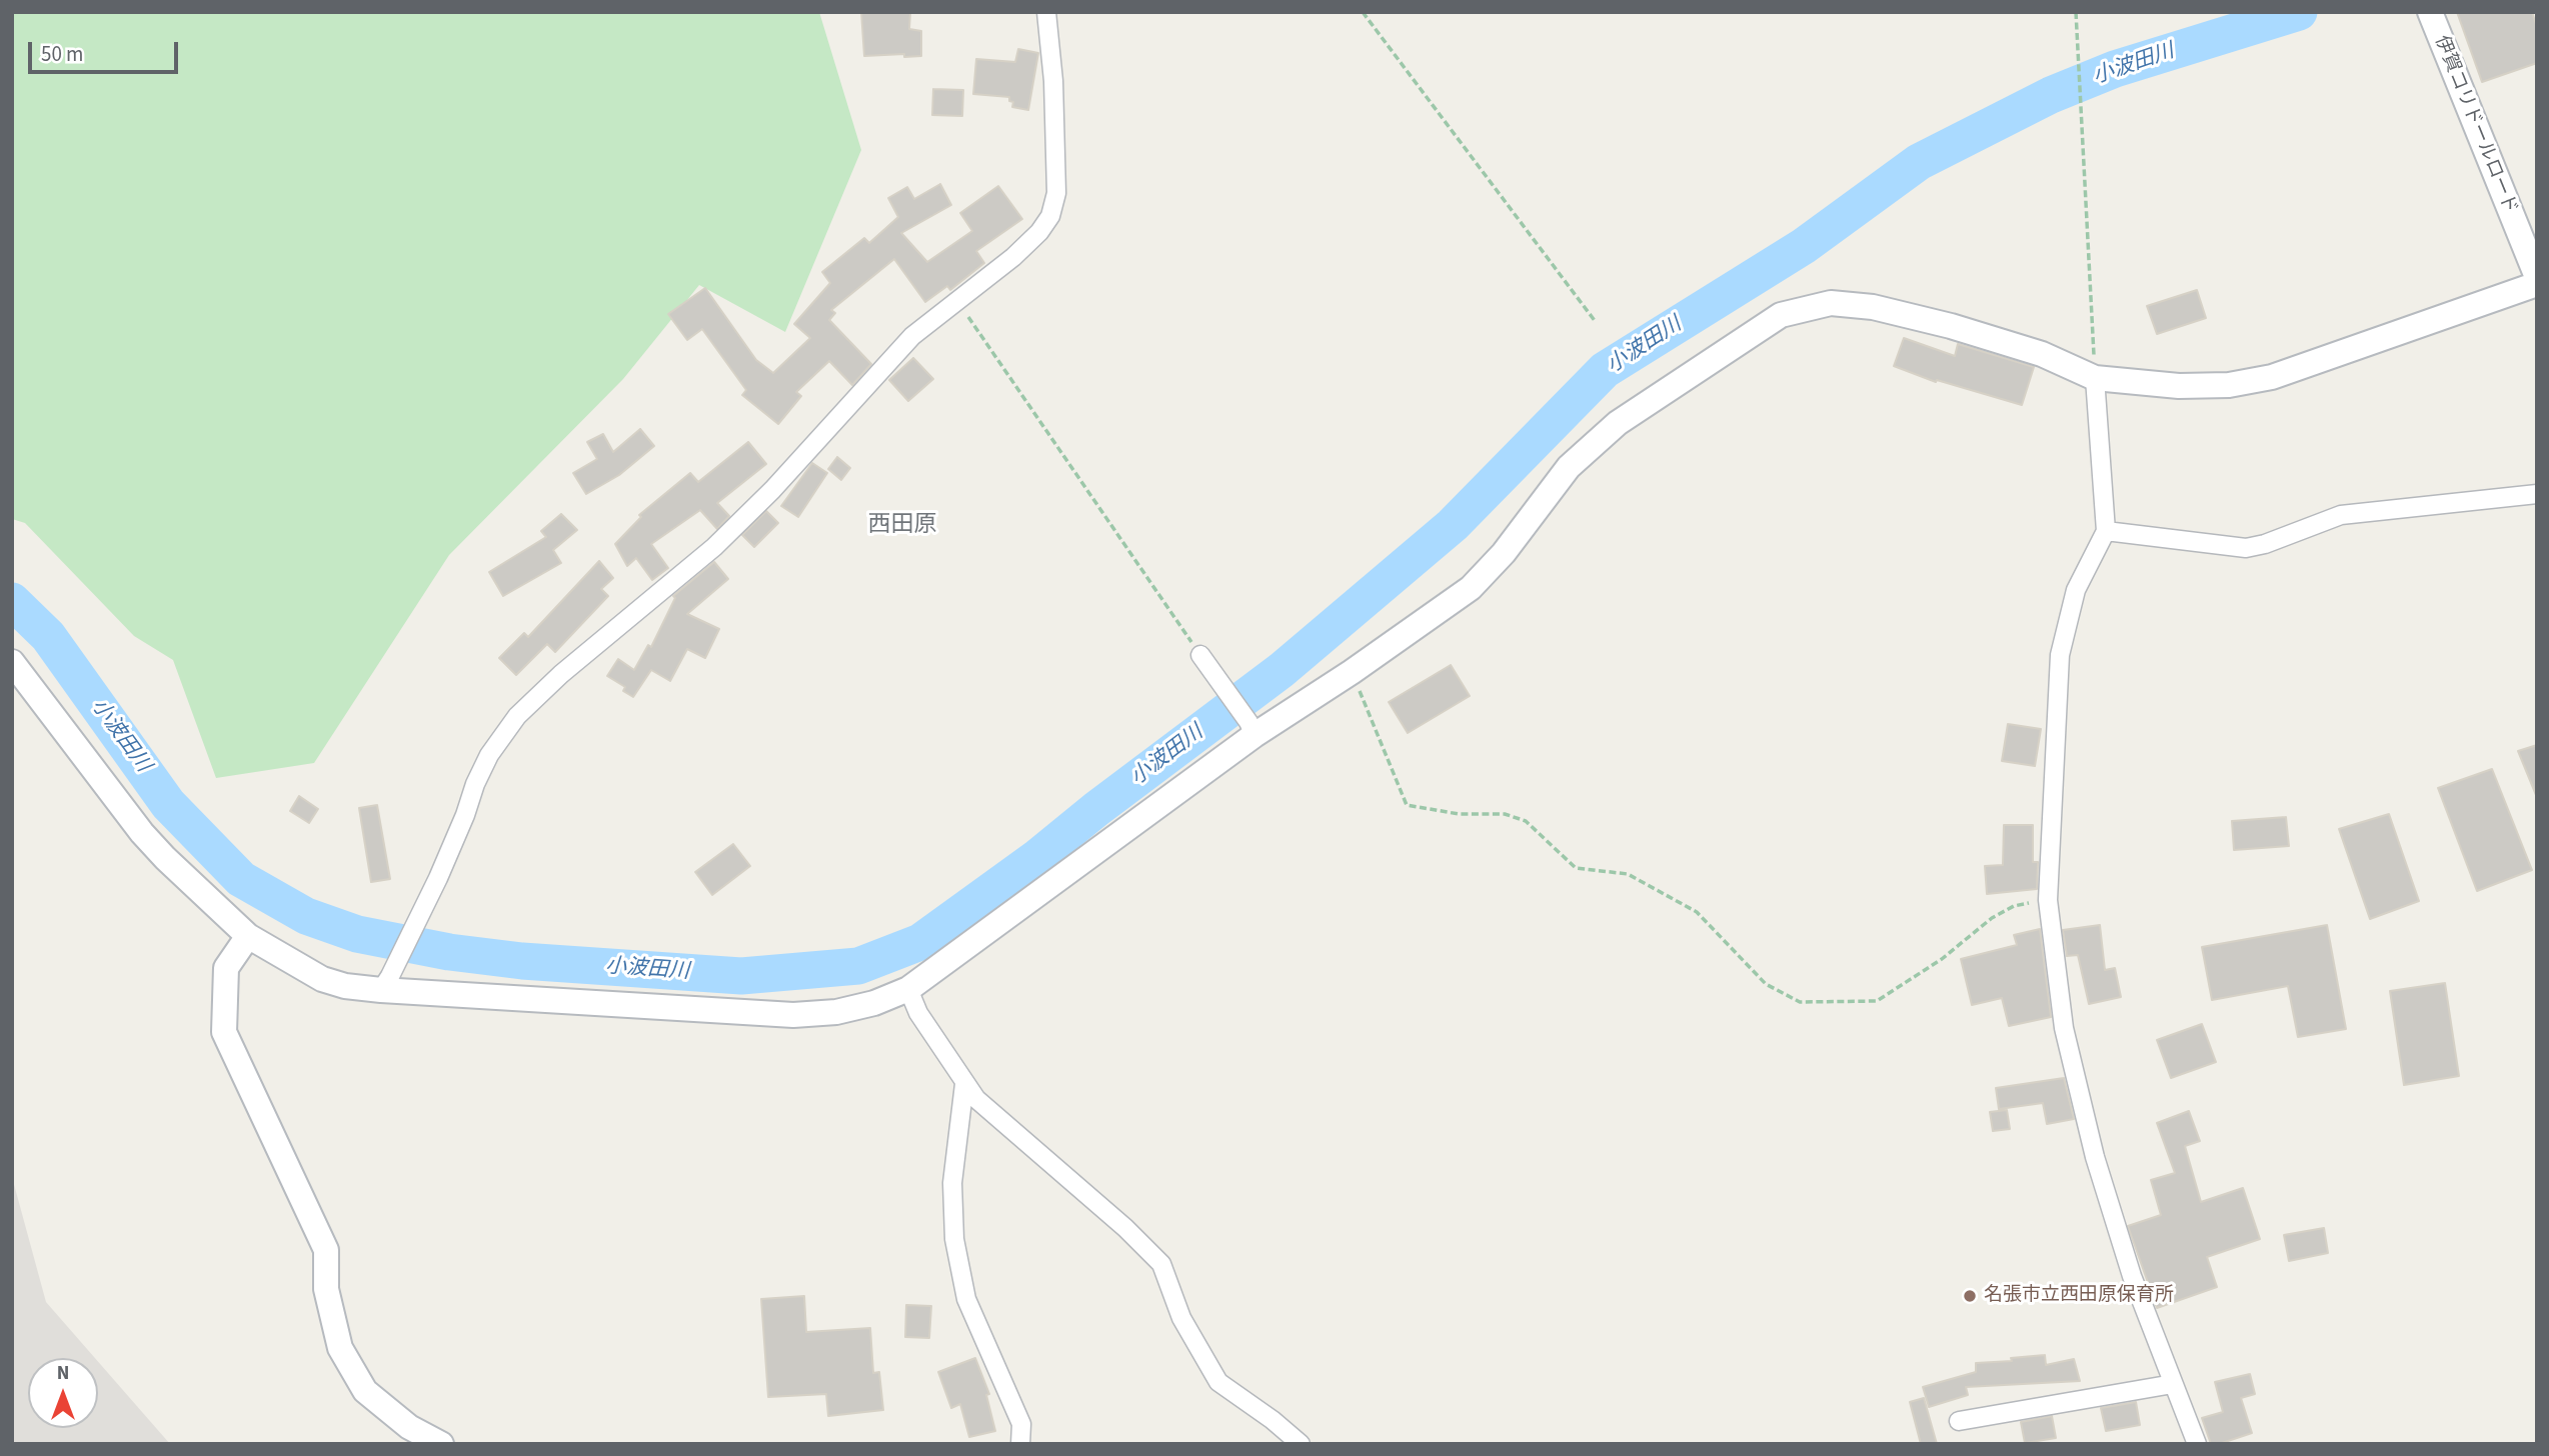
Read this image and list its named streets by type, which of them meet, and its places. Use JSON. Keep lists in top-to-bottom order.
{
  "streets": {
    "street": ["伊賀コリドールロード"]
  },
  "districts": ["西田原"],
  "water": ["小波田川"],
  "places": ["名張市立西田原保育所"],
  "scale_bar": "50 m",
  "north": "top"
}
